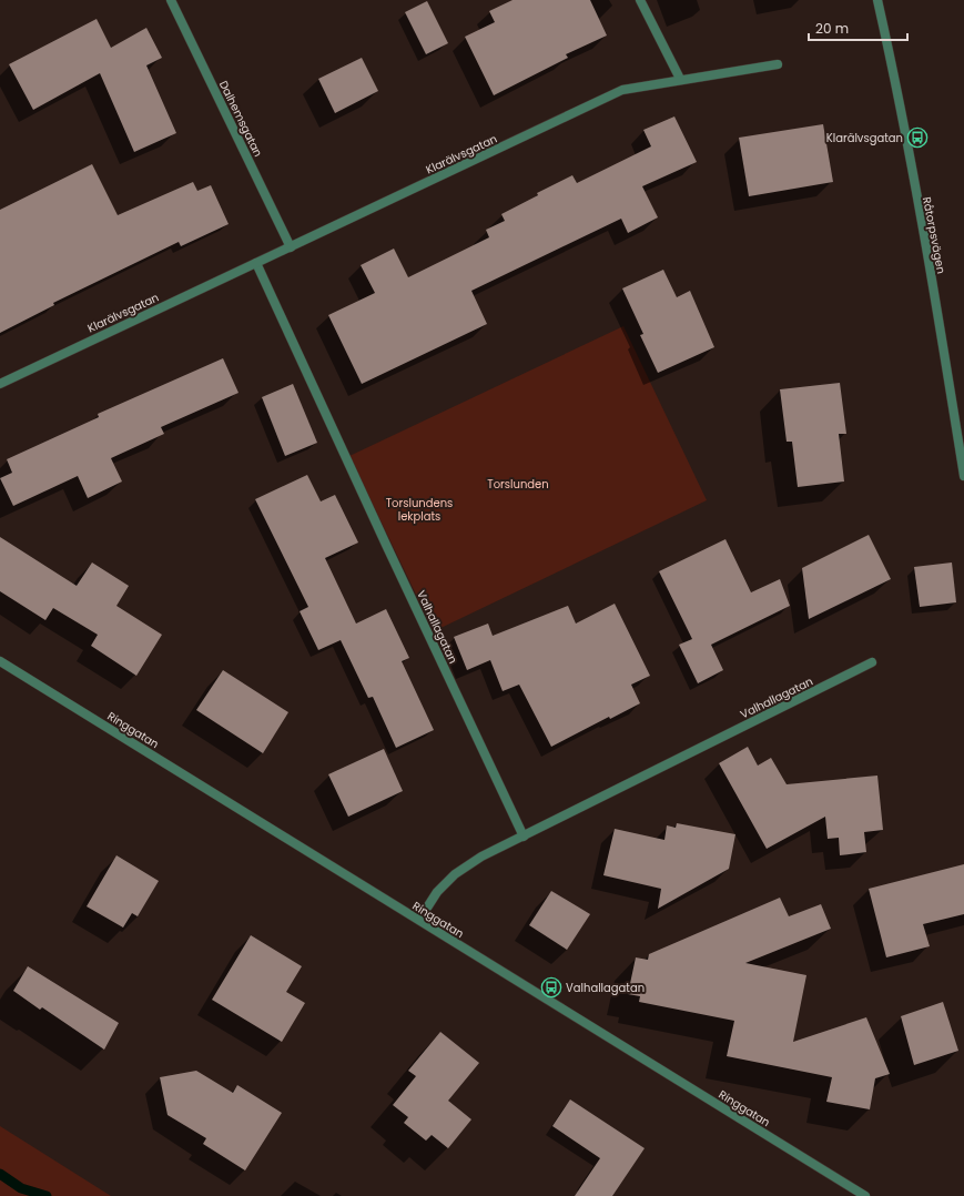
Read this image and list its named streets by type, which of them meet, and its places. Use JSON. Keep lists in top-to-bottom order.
{
  "streets": {
    "street": [
      "Dalhemsgatan",
      "Klarälvsgatan",
      "Råtorpsvägen",
      "Valhallagatan",
      "Ringgatan"
    ]
  },
  "crossings": [
    ["Dalhemsgatan", "Klarälvsgatan"],
    ["Klarälvsgatan", "Valhallagatan"],
    ["Valhallagatan", "Ringgatan"]
  ],
  "parks": ["Torslunden", "Torslundens lekplats"],
  "places": {
    "bus stop": ["Klarälvsgatan", "Valhallagatan"]
  },
  "scale_bar": "20 m"
}
